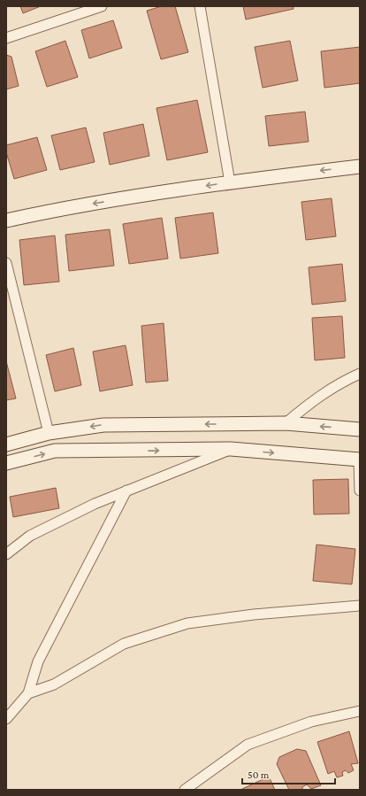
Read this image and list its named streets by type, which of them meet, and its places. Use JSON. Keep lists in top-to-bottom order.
{
  "scale_bar": "50 m"
}
